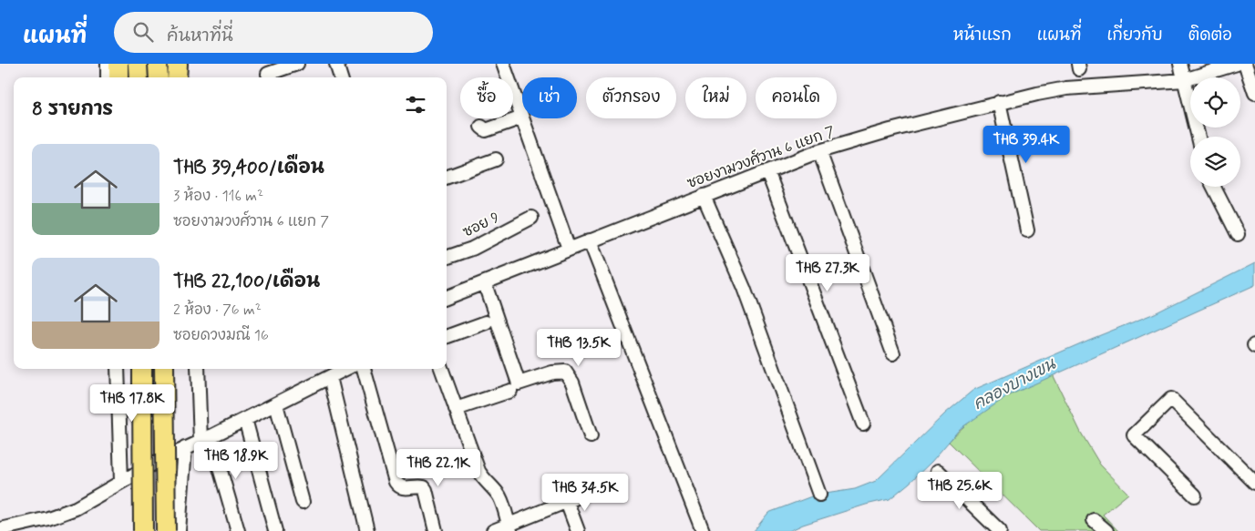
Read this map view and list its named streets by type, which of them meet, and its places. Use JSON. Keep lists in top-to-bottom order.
{
  "streets": {
    "street": ["ซอยงามวงศ์วาน 6 แยก 7", "ซอย 9"]
  },
  "water": ["คลองบางเขน"],
  "page": {
    "header": "แผนที่",
    "search": "ค้นหาที่นี่",
    "nav": [
      "หน้าแรก",
      "แผนที่",
      "เกี่ยวกับ",
      "ติดต่อ"
    ],
    "chip": [
      "ซื้อ",
      "เช่า",
      "ตัวกรอง",
      "ใหม่",
      "คอนโด"
    ],
    "heading": "8 รายการ",
    "price": [
      "THB 39.4K",
      "THB 27.3K",
      "THB 13.5K",
      "THB 17.8K",
      "THB 18.9K",
      "THB 22.1K",
      "THB 25.6K",
      "THB 34.5K"
    ],
    "list": [
      {
        "name": "THB 39,400/เดือน",
        "note": "3 ห้อง · 116 m² · ซอยงามวงศ์วาน 6 แยก 7"
      },
      {
        "name": "THB 22,100/เดือน",
        "note": "2 ห้อง · 76 m² · ซอยดวงมณี 16"
      }
    ]
  }
}
